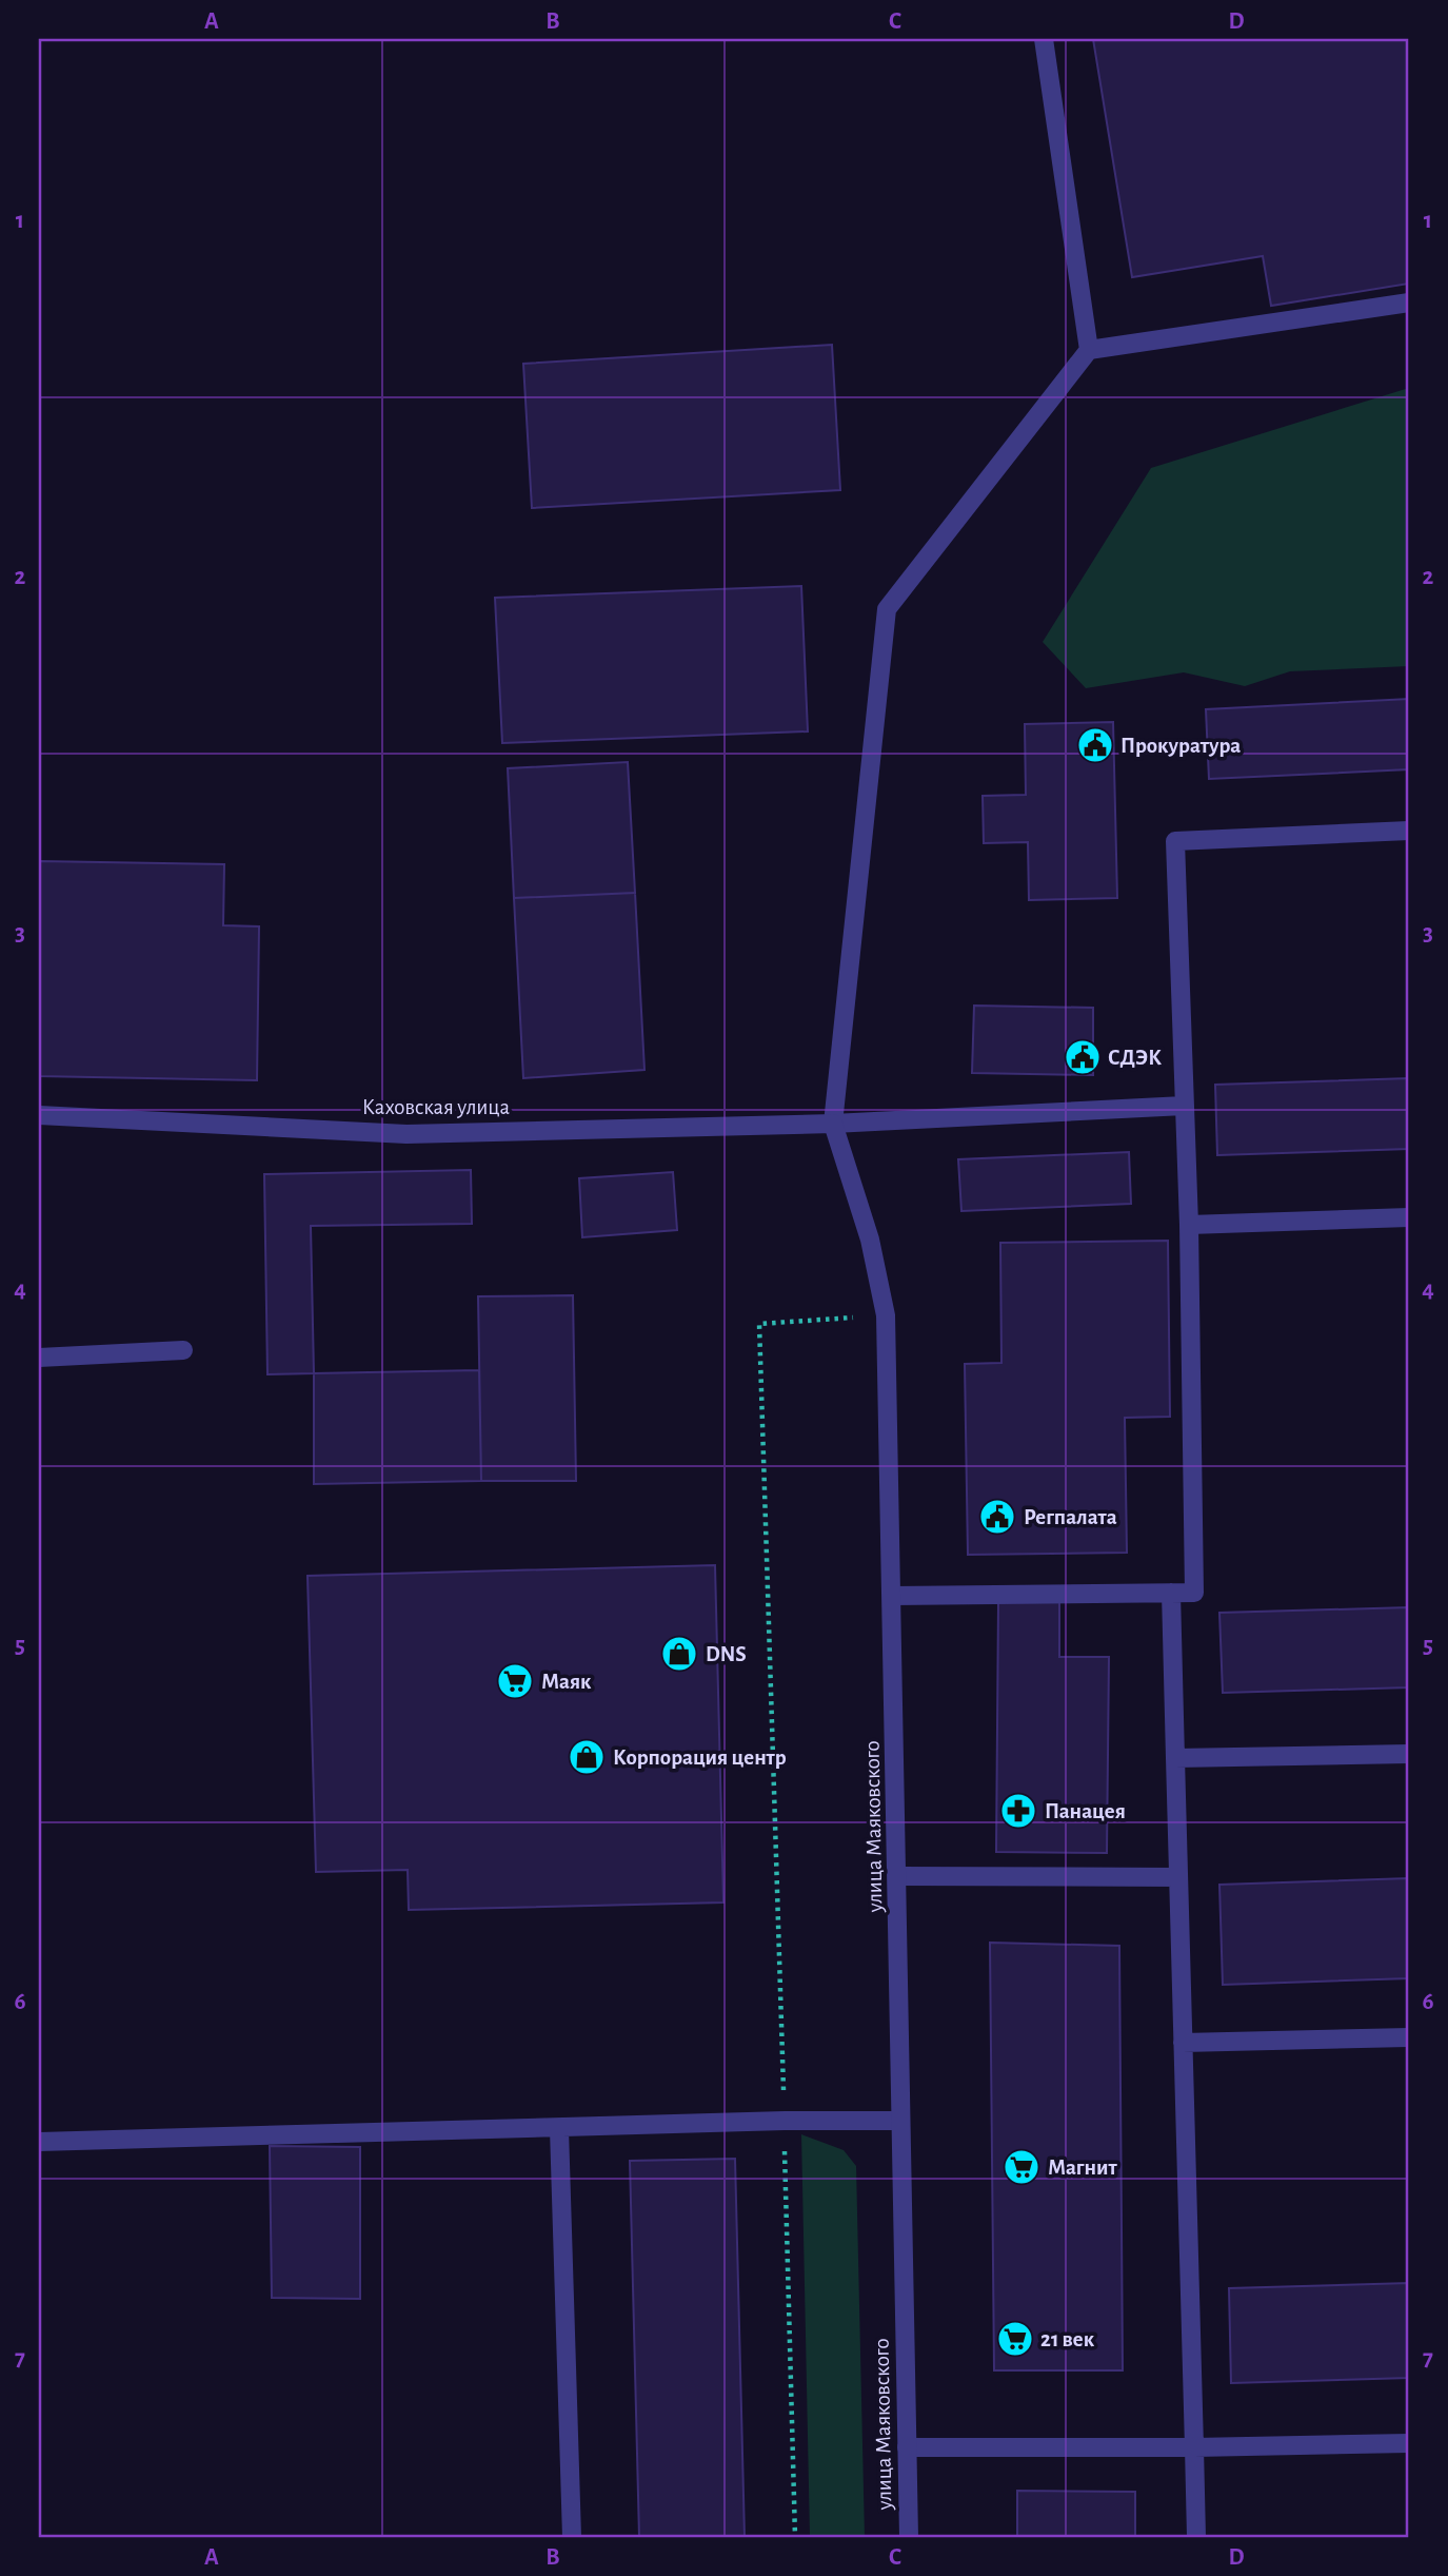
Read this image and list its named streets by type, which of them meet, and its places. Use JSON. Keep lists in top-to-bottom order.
{
  "streets": {
    "street": ["Каховская улица", "улица Маяковского"]
  },
  "crossings": [
    ["Каховская улица", "улица Маяковского"]
  ],
  "places": {
    "public building": ["Прокуратура", "СДЭК", "Регпалата"],
    "shop": ["DNS", "Корпорация центр"],
    "supermarket": ["Маяк", "Магнит", "21 век"],
    "pharmacy": ["Панацея"]
  },
  "grid": {
    "columns": [
      "A",
      "B",
      "C",
      "D"
    ],
    "rows": [
      "1",
      "2",
      "3",
      "4",
      "5",
      "6",
      "7"
    ]
  }
}
